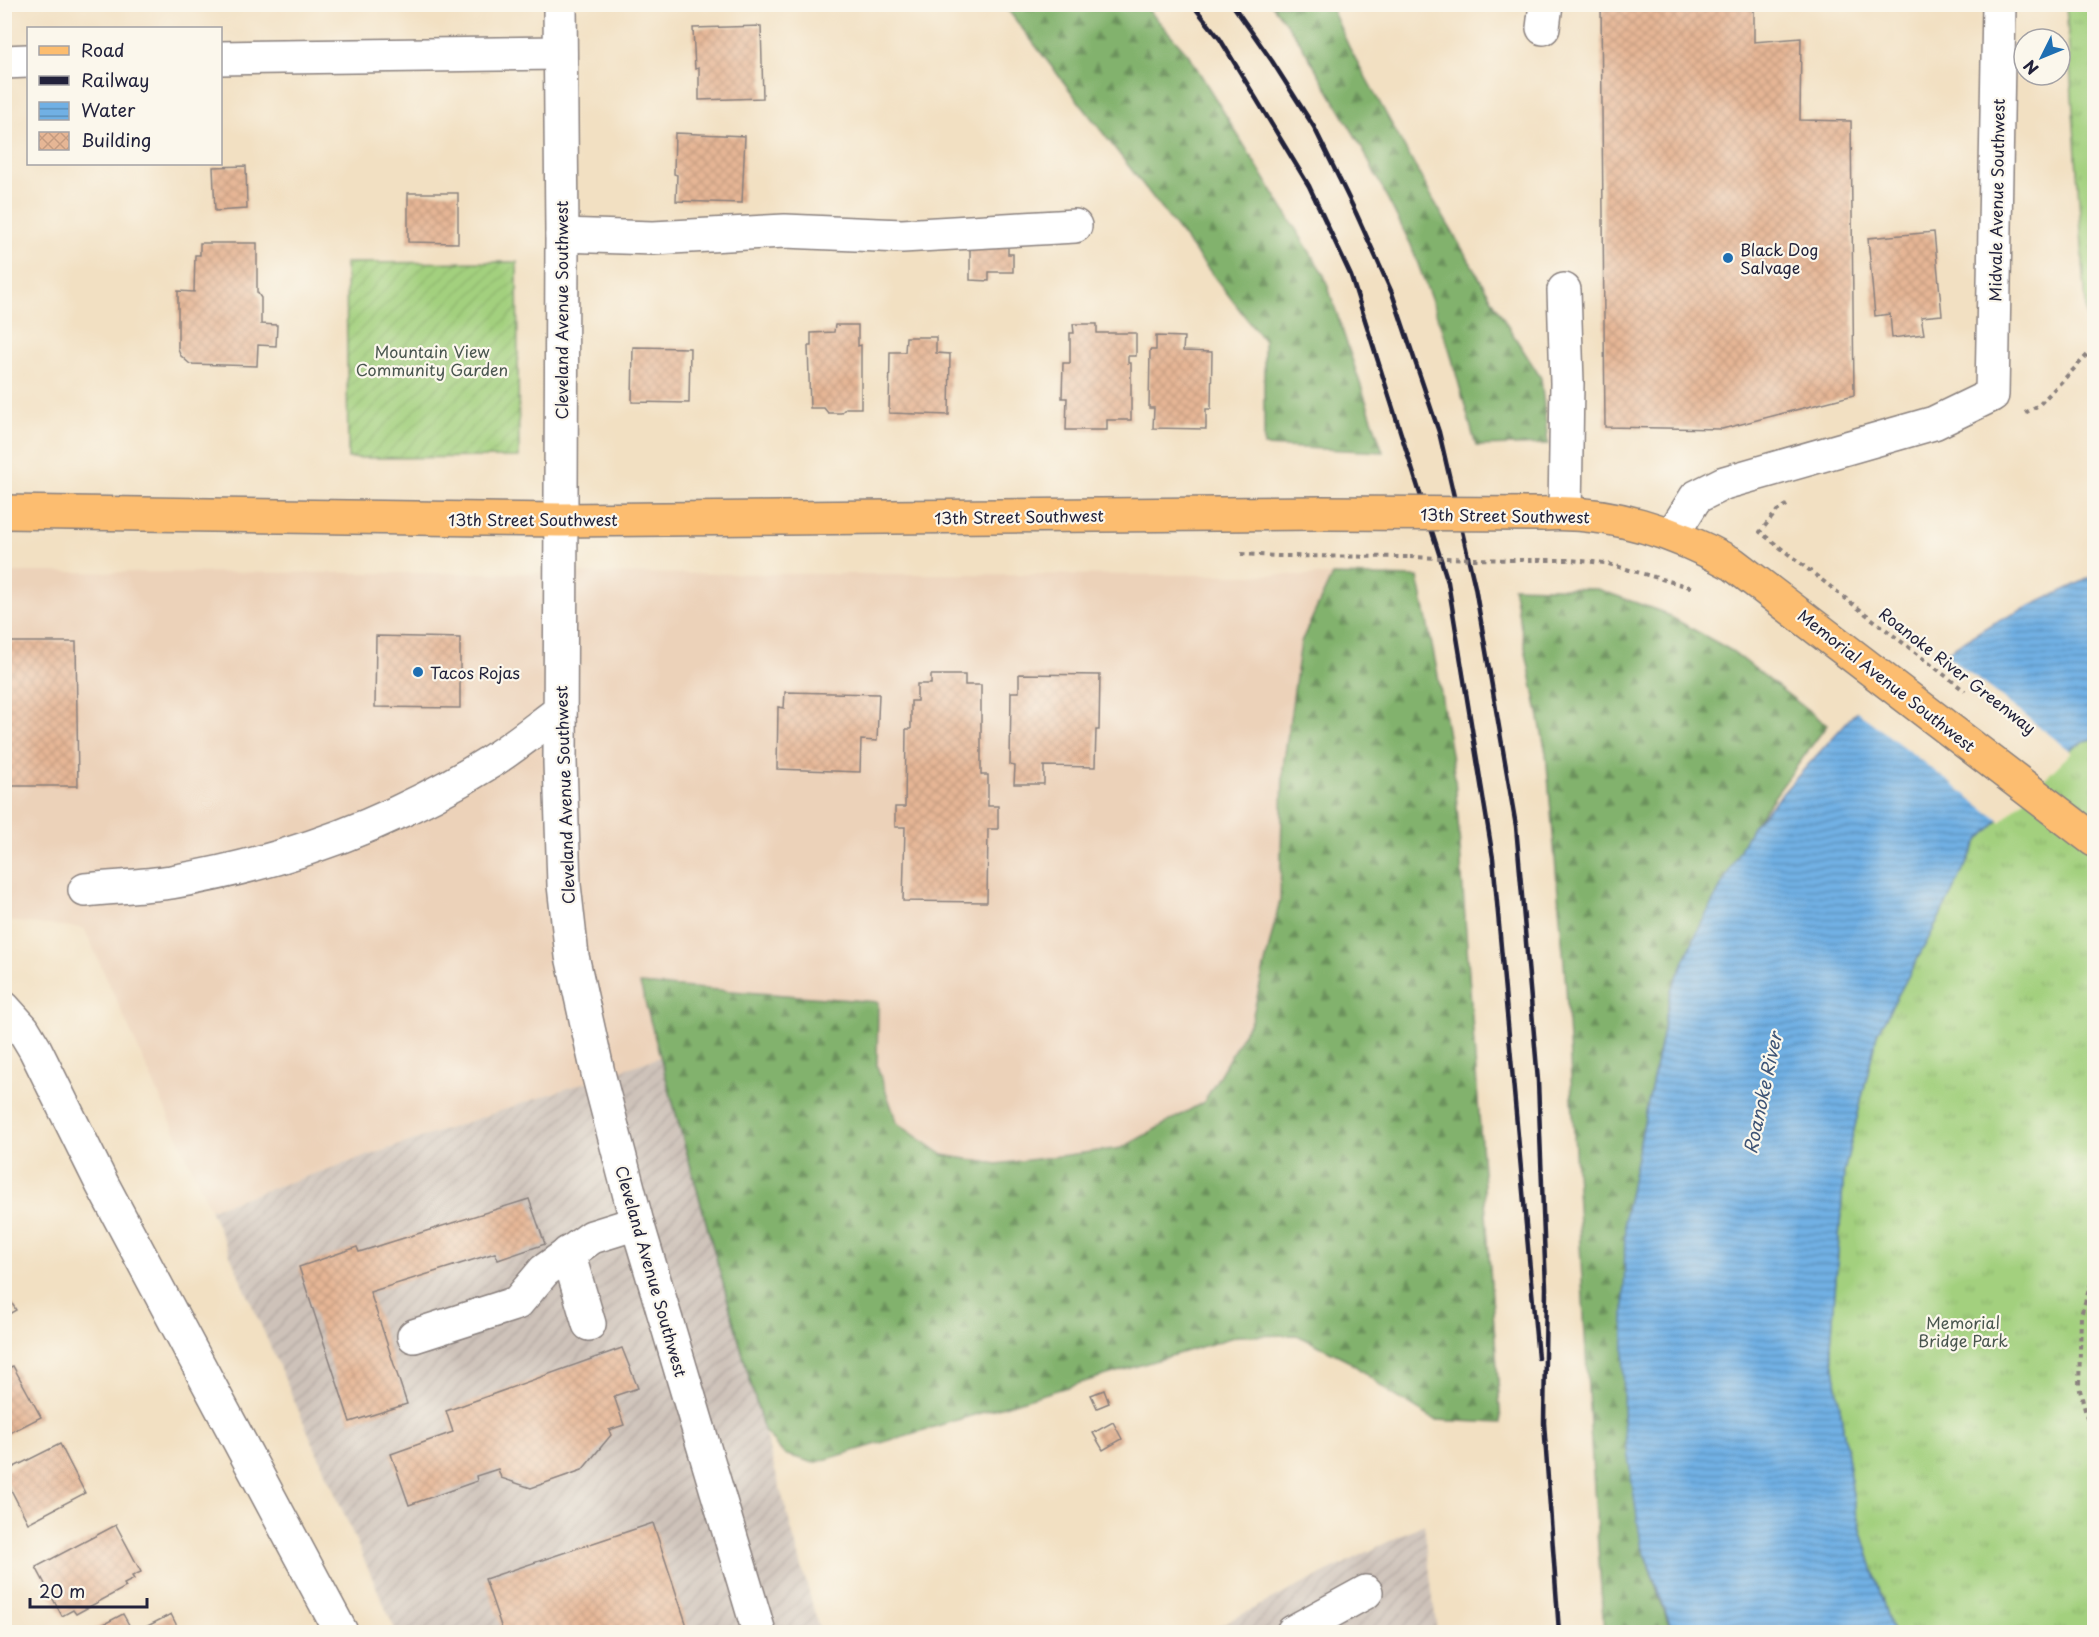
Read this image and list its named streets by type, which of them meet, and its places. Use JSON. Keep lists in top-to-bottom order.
{
  "streets": {
    "main road": ["13th Street Southwest", "Memorial Avenue Southwest"],
    "street": ["Midvale Avenue Southwest", "Cleveland Avenue Southwest"],
    "path": ["Roanoke River Greenway"]
  },
  "crossings": [
    ["Midvale Avenue Southwest", "13th Street Southwest"],
    ["Midvale Avenue Southwest", "Memorial Avenue Southwest"],
    ["Cleveland Avenue Southwest", "13th Street Southwest"],
    ["13th Street Southwest", "Memorial Avenue Southwest"]
  ],
  "water": ["Roanoke River"],
  "parks": ["Mountain View Community Garden", "Memorial Bridge Park"],
  "places": ["Black Dog Salvage", "Tacos Rojas"],
  "legend": [
    "Road",
    "Railway",
    "Water",
    "Building"
  ],
  "scale_bar": "20 m",
  "north": "bottom left"
}
